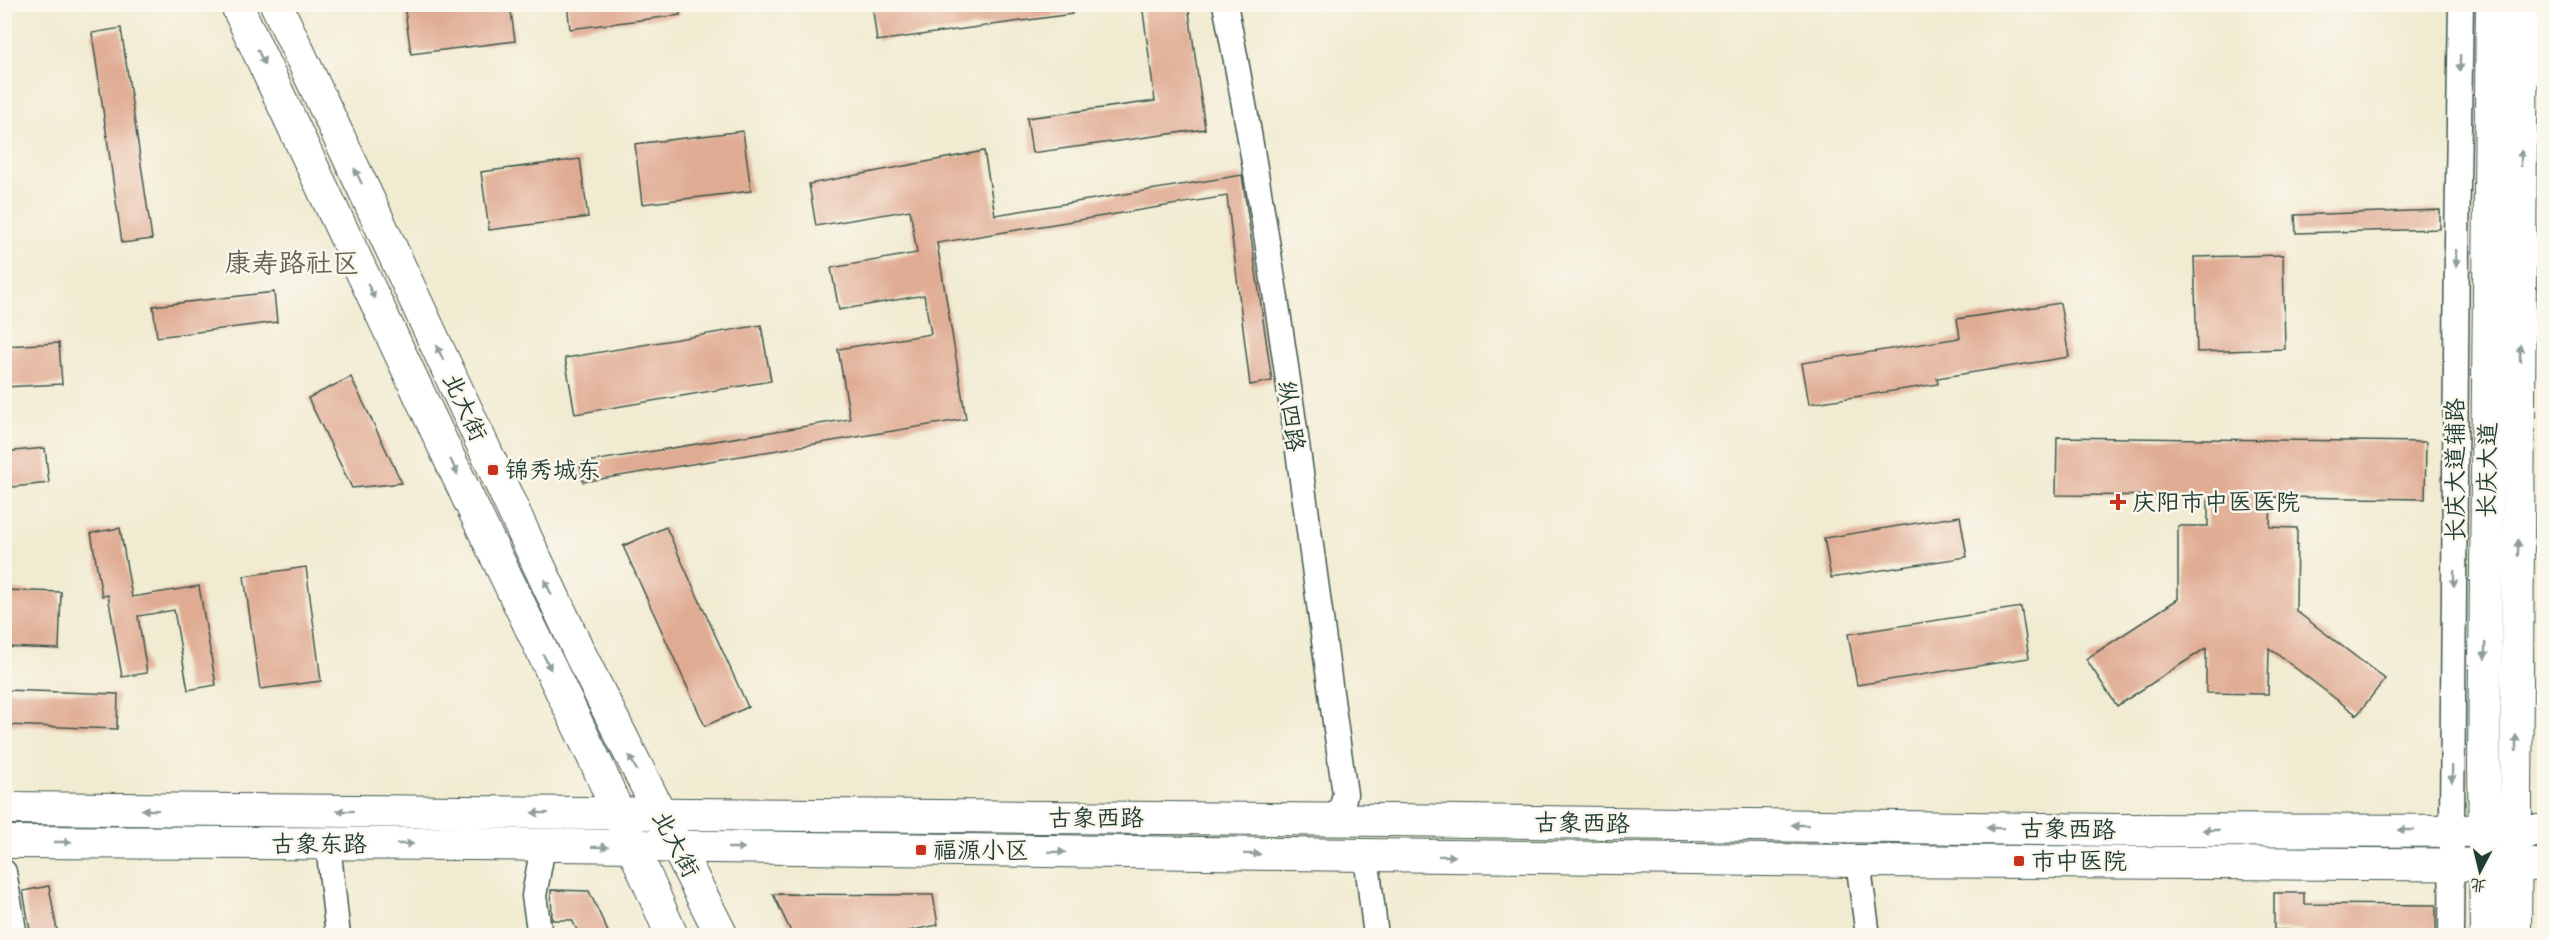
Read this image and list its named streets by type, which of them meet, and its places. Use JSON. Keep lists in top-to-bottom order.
{
  "streets": {
    "main road": [
      "北大街",
      "长庆大道",
      "古象西路",
      "古象东路"
    ],
    "street": ["纵四路", "长庆大道辅路"]
  },
  "crossings": [
    ["北大街", "古象西路"],
    ["北大街", "古象东路"],
    ["纵四路", "古象西路"],
    ["长庆大道辅路", "古象西路"],
    ["长庆大道", "古象西路"],
    ["古象西路", "古象东路"]
  ],
  "one_way": ["长庆大道辅路"],
  "districts": ["康寿路社区"],
  "places": {
    "transit": ["锦秀城东", "福源小区", "市中医院"],
    "health": ["庆阳市中医医院"]
  },
  "north": "bottom"
}
